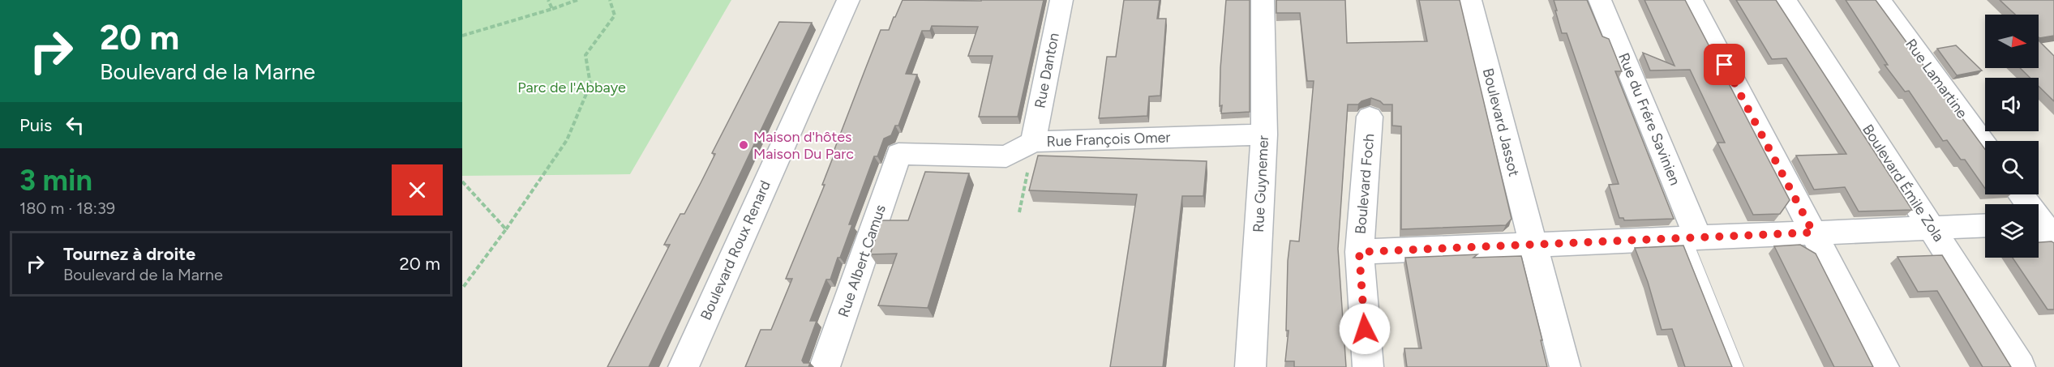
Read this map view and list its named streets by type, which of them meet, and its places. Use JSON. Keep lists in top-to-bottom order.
{
  "streets": {
    "street": [
      "Rue Danton",
      "Rue Lamartine",
      "Rue du Frére Savinien",
      "Boulevard Jassot",
      "Rue François Omer",
      "Boulevard Émile Zola",
      "Rue Guynemer",
      "Boulevard Foch",
      "Boulevard Roux Renard",
      "Rue Albert Camus"
    ]
  },
  "crossings": [
    ["Rue Danton", "Rue François Omer"],
    ["Rue François Omer", "Rue Guynemer"],
    ["Rue François Omer", "Rue Albert Camus"]
  ],
  "parks": ["Parc de l'Abbaye"],
  "places": ["Maison d'hôtes Maison Du Parc"],
  "north": "right",
  "page": {
    "turn": ["20 m", "Boulevard de la Marne"],
    "then": "Puis",
    "heading": ["3 min", "180 m · 18:39"],
    "list": [
      {
        "name": "Tournez à droite",
        "note": "Boulevard de la Marne",
        "value": "20 m"
      }
    ]
  }
}
